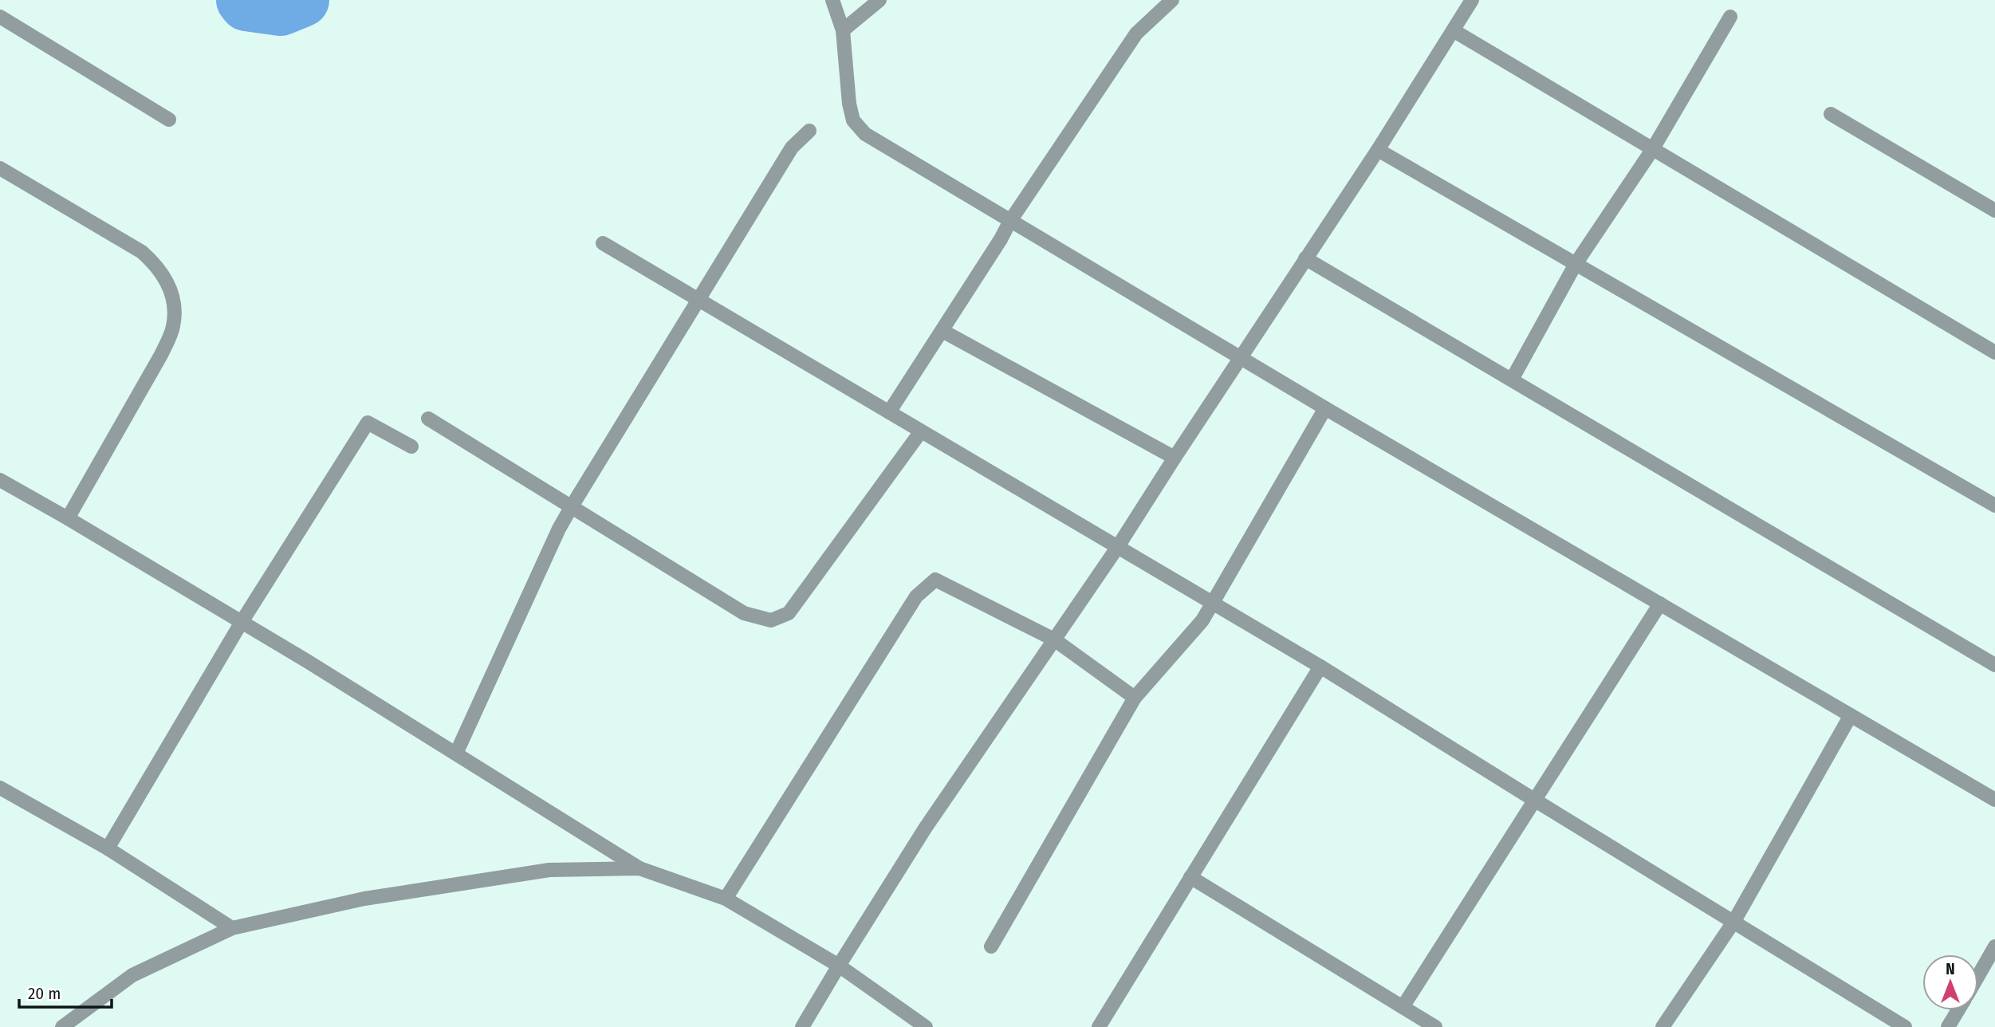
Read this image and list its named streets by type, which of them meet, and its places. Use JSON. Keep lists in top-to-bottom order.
{
  "scale_bar": "20 m",
  "north": "top"
}
